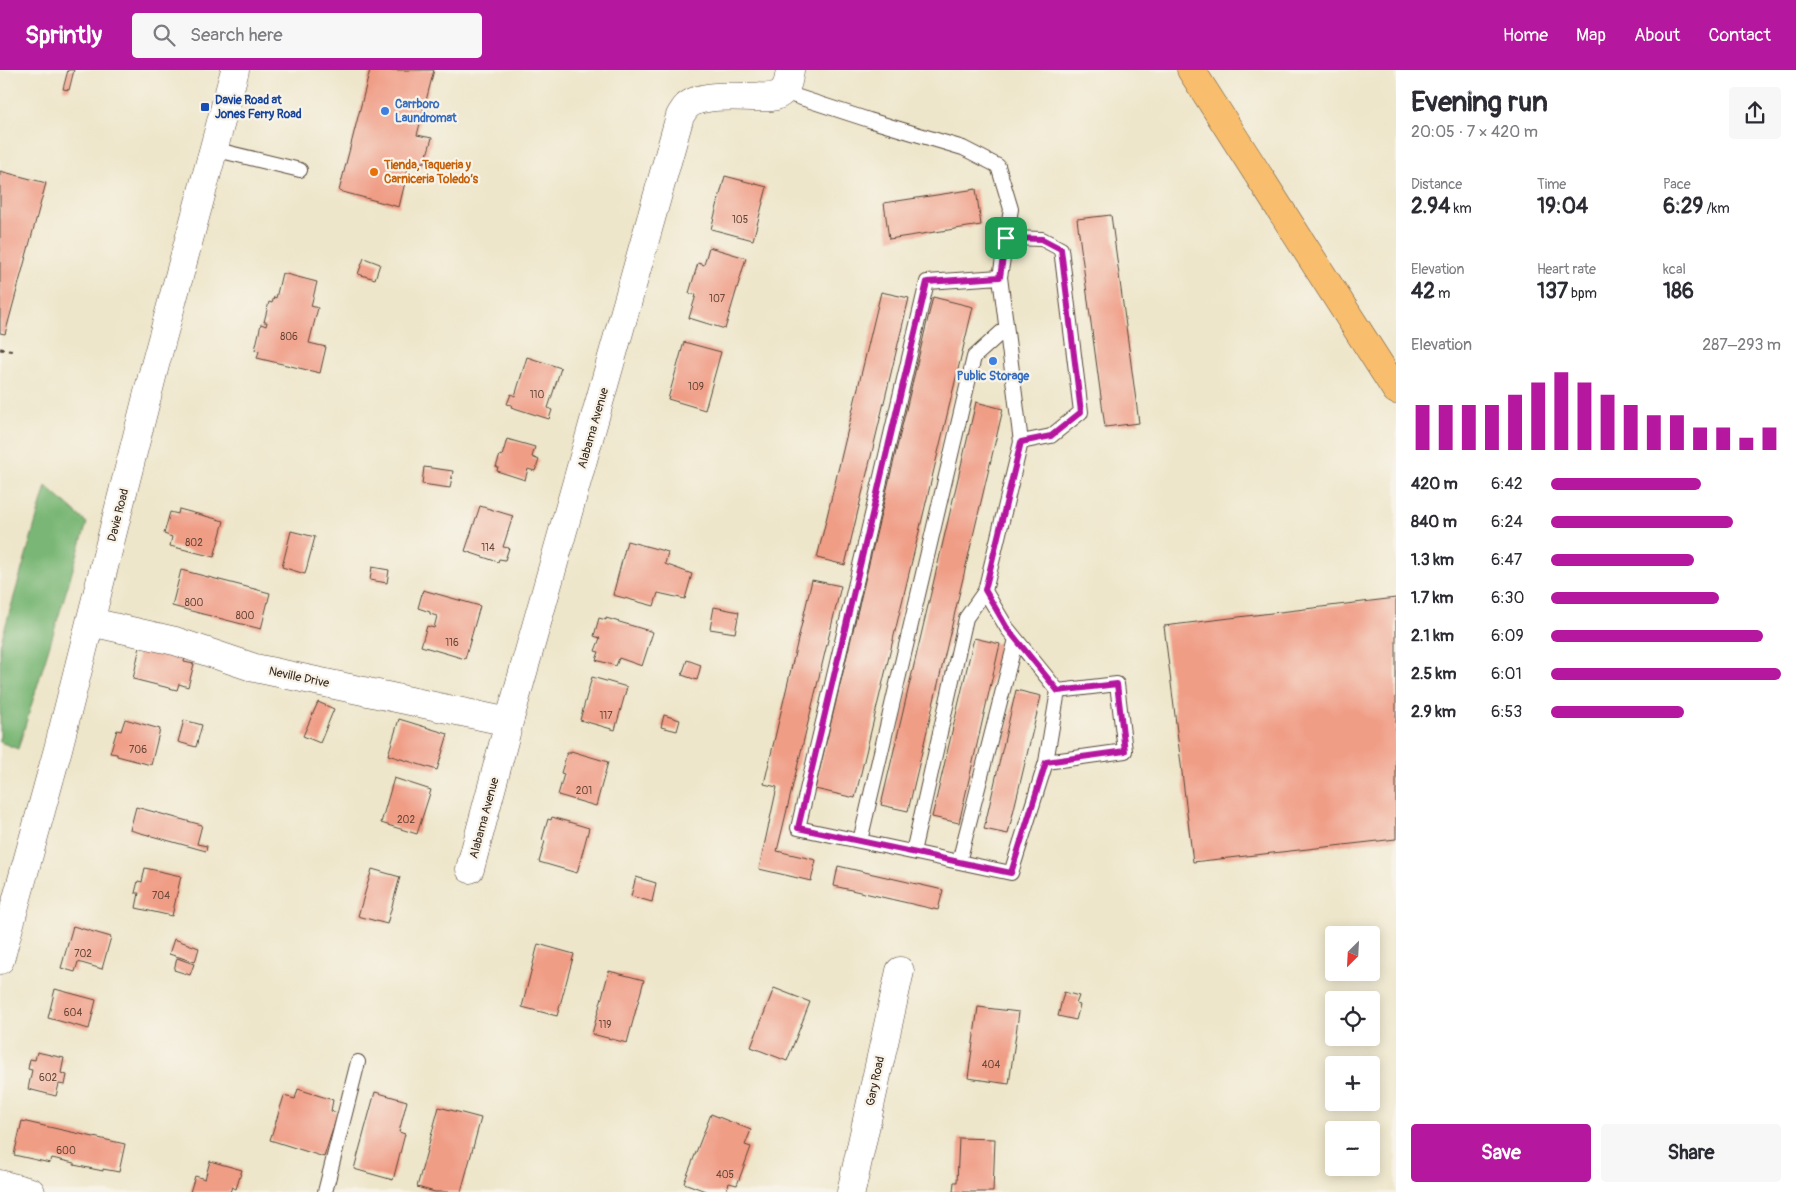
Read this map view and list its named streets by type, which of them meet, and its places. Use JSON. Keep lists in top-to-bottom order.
{
  "streets": {
    "street": [
      "Alabama Avenue",
      "Davie Road",
      "Neville Drive",
      "Gary Road"
    ]
  },
  "crossings": [
    ["Alabama Avenue", "Neville Drive"],
    ["Davie Road", "Neville Drive"]
  ],
  "places": {
    "transit": ["Davie Road at Jones Ferry Road"],
    "other": ["Carrboro Laundromat", "Tienda, Taqueria y Carniceria Toledo’s", "Public Storage"]
  },
  "house_numbers": [
    "105",
    "107",
    "806",
    "109",
    "110",
    "802",
    "114",
    "800",
    "800",
    "116",
    "117",
    "706",
    "201",
    "202",
    "704",
    "702",
    "604",
    "119",
    "404",
    "602",
    "600",
    "405"
  ],
  "north": "bottom left",
  "page": {
    "header": "Sprintly",
    "search": "Search here",
    "nav": [
      "Home",
      "Map",
      "About",
      "Contact"
    ],
    "heading": ["Evening run", "20:05 · 7 × 420 m"],
    "stats": [
      ["Distance", "2.94 km"],
      ["Time", "19:04"],
      ["Pace", "6:29 /km"],
      ["Elevation", "42 m"],
      ["Heart rate", "137 bpm"],
      ["kcal", "186"]
    ],
    "chart": ["Elevation", "287–293 m"],
    "list": [
      {
        "name": "420 m",
        "note": "6:42"
      },
      {
        "name": "840 m",
        "note": "6:24"
      },
      {
        "name": "1.3 km",
        "note": "6:47"
      },
      {
        "name": "1.7 km",
        "note": "6:30"
      },
      {
        "name": "2.1 km",
        "note": "6:09"
      },
      {
        "name": "2.5 km",
        "note": "6:01"
      },
      {
        "name": "2.9 km",
        "note": "6:53"
      }
    ],
    "map_buttons": ["+", "−"],
    "buttons": ["Save", "Share"]
  }
}
